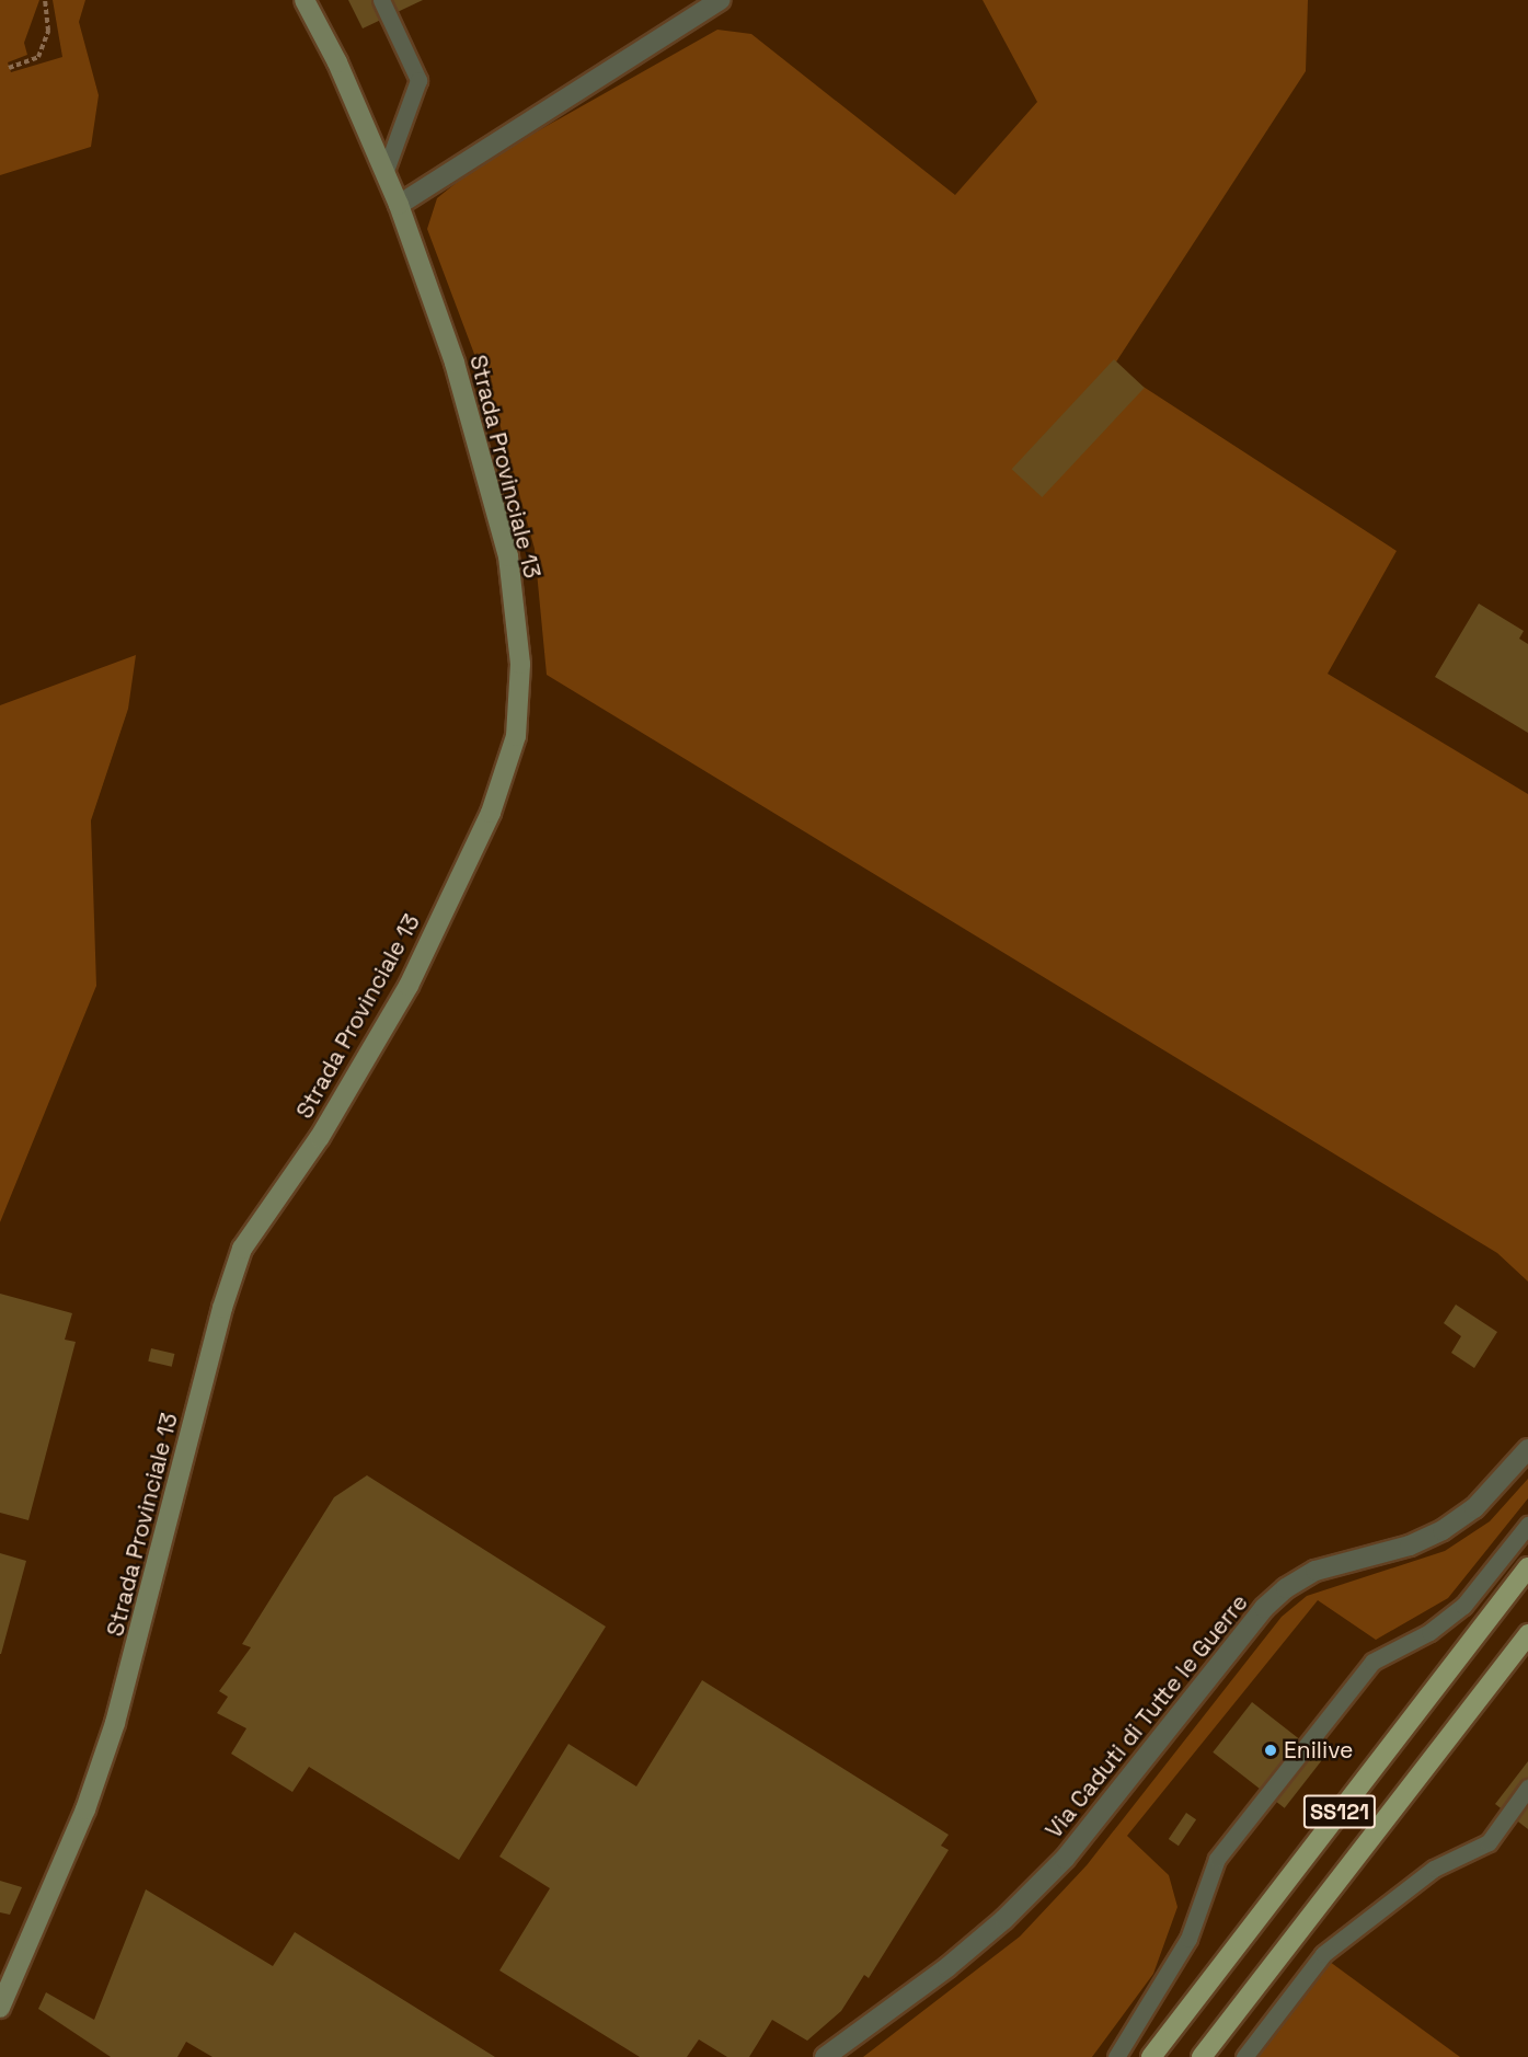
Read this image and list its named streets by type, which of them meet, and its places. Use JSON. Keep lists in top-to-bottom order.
{
  "streets": {
    "main road": ["Strada Provinciale 13", "SS121"],
    "street": ["Via Caduti di Tutte le Guerre"]
  },
  "places": ["Enilive"]
}
